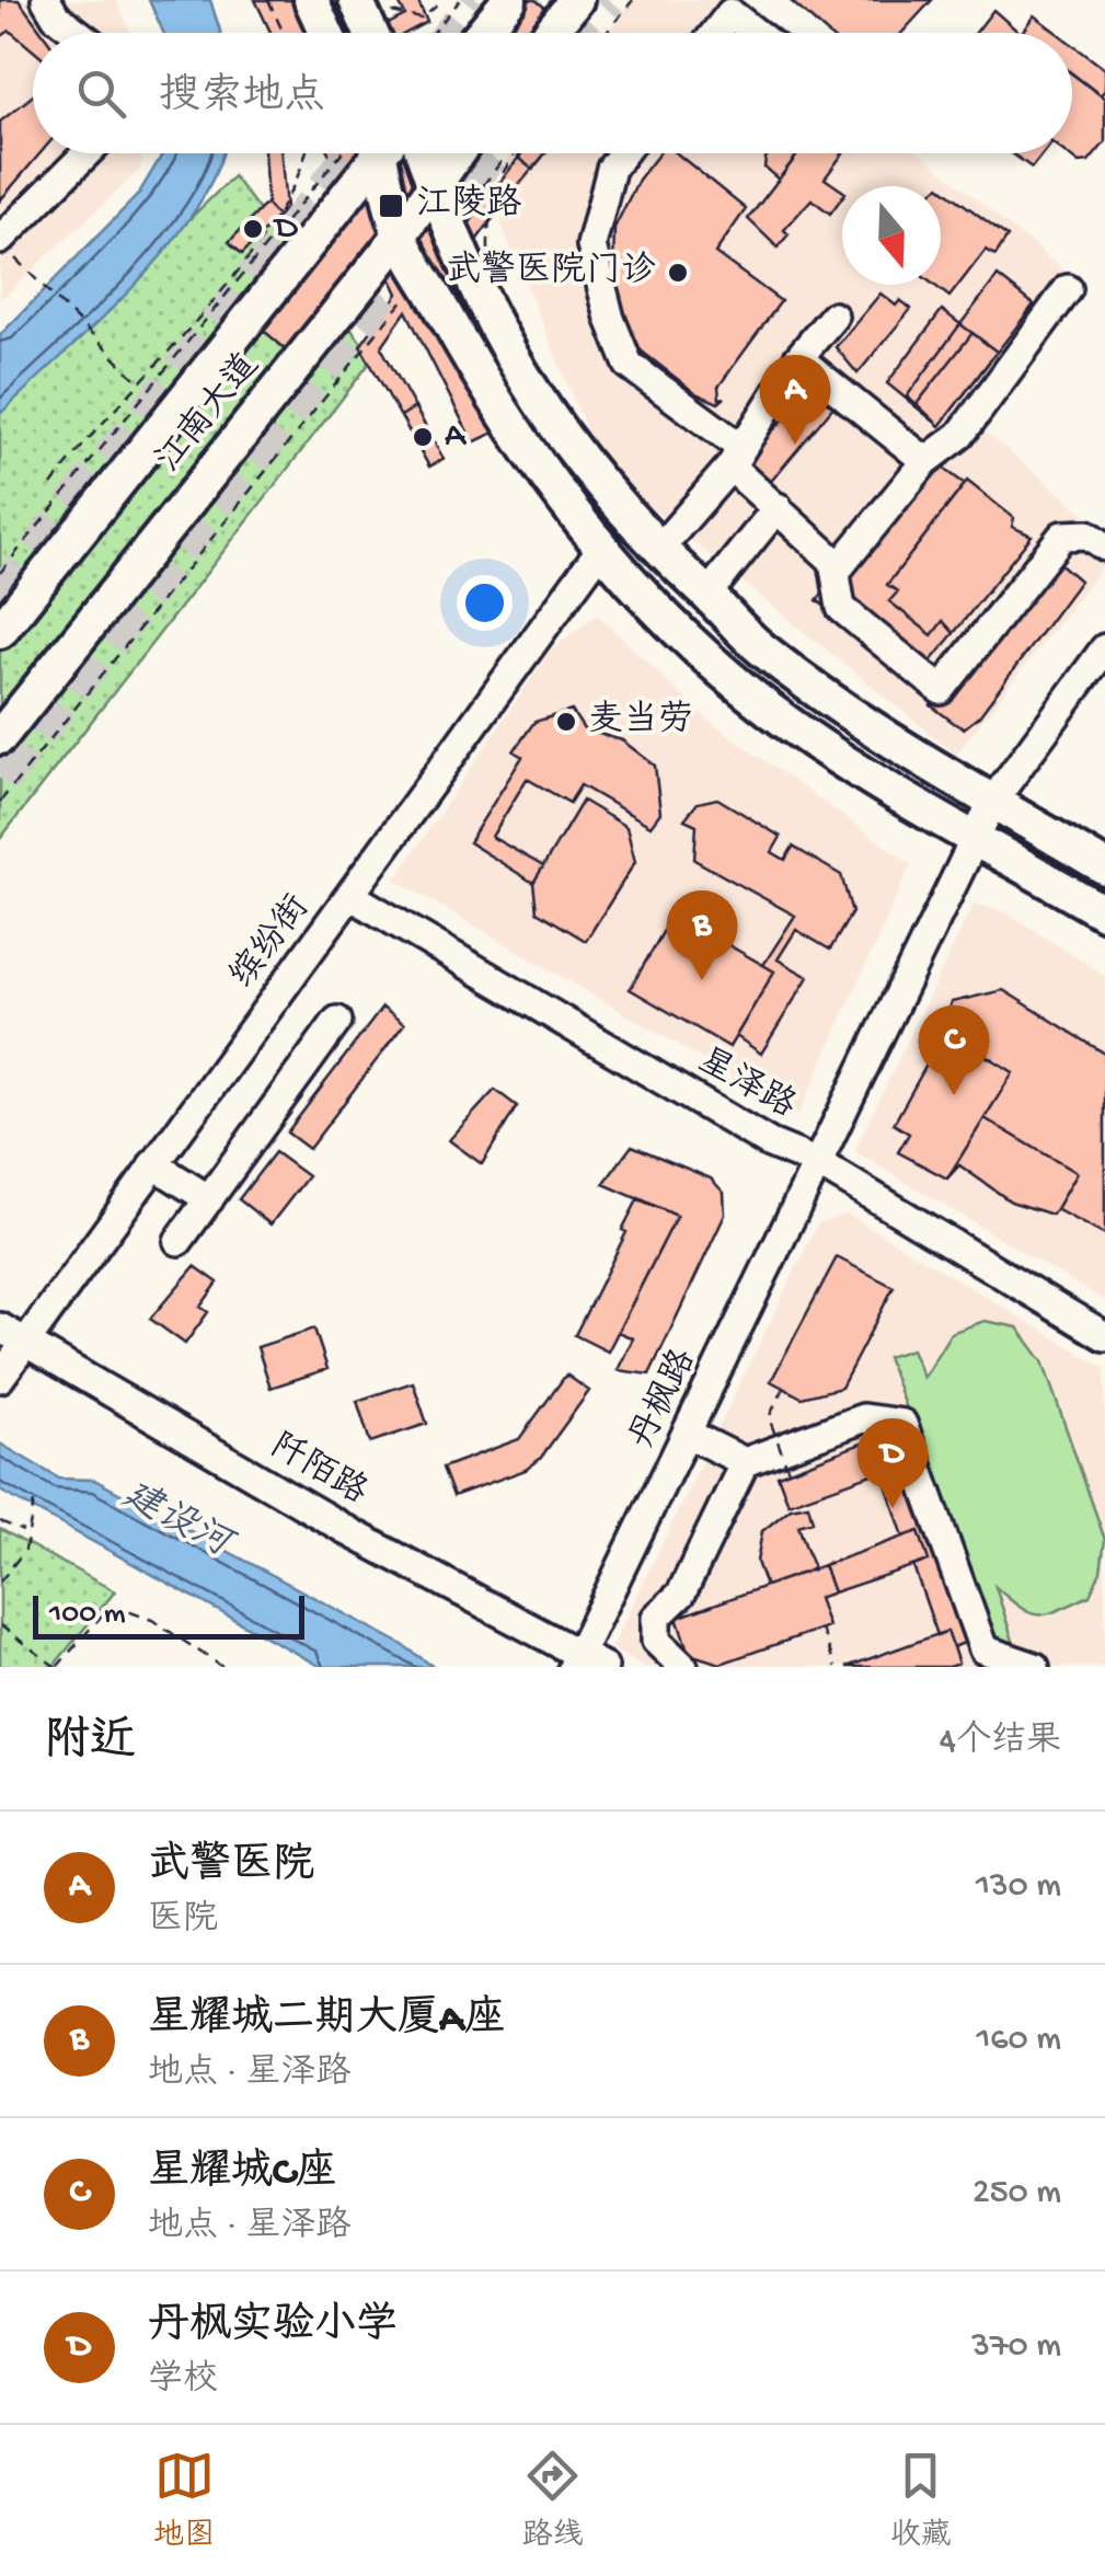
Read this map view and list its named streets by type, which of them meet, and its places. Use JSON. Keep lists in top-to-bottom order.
{
  "streets": {
    "main road": ["江南大道"],
    "street": [
      "缤纷街",
      "星泽路",
      "丹枫路",
      "阡陌路"
    ]
  },
  "crossings": [
    ["缤纷街", "星泽路"],
    ["缤纷街", "阡陌路"],
    ["星泽路", "丹枫路"],
    ["丹枫路", "阡陌路"]
  ],
  "water": ["建设河"],
  "places": {
    "transit": ["江陵路"],
    "other": [
      "D",
      "武警医院门诊",
      "A",
      "麦当劳"
    ]
  },
  "scale_bar": "100 m",
  "north": "bottom",
  "page": {
    "search": "搜索地点",
    "pins": [
      "A",
      "B",
      "C",
      "D"
    ],
    "scale": "100 m",
    "heading": ["附近", "4个结果"],
    "list": [
      {
        "mark": "A",
        "name": "武警医院",
        "note": "医院",
        "value": "130 m"
      },
      {
        "mark": "B",
        "name": "星耀城二期大厦A座",
        "note": "地点 · 星泽路",
        "value": "160 m"
      },
      {
        "mark": "C",
        "name": "星耀城C座",
        "note": "地点 · 星泽路",
        "value": "250 m"
      },
      {
        "mark": "D",
        "name": "丹枫实验小学",
        "note": "学校",
        "value": "370 m"
      }
    ],
    "nav": ["地图", "路线", "收藏"]
  }
}
